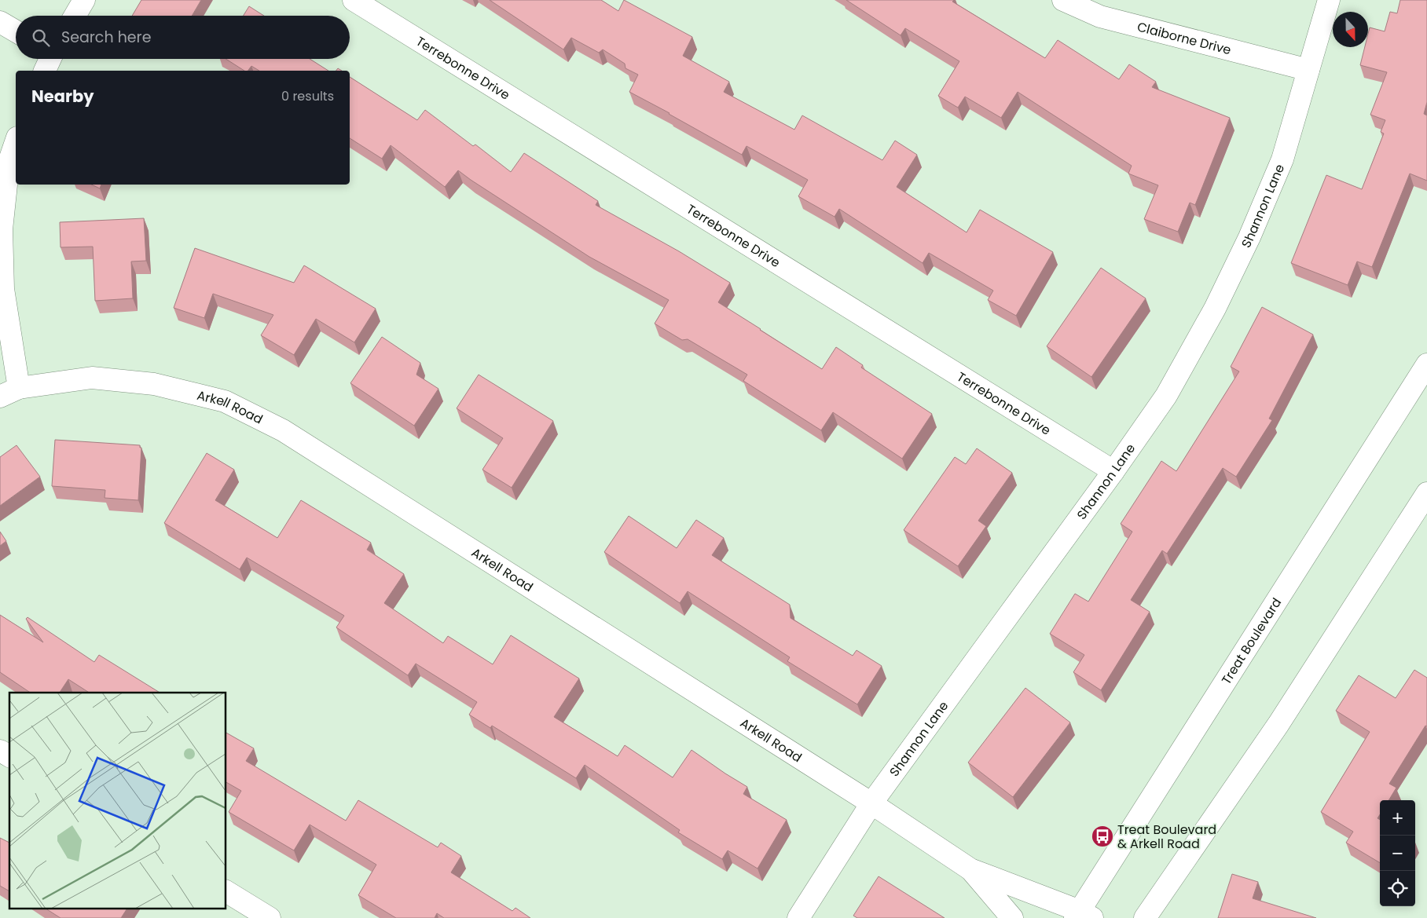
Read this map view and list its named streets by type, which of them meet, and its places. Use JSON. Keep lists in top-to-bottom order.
{
  "streets": {
    "street": [
      "Claiborne Drive",
      "Terrebonne Drive",
      "Shannon Lane",
      "Arkell Road",
      "Treat Boulevard"
    ]
  },
  "crossings": [
    ["Claiborne Drive", "Shannon Lane"],
    ["Terrebonne Drive", "Shannon Lane"],
    ["Shannon Lane", "Arkell Road"],
    ["Arkell Road", "Treat Boulevard"]
  ],
  "places": {
    "bus stop": ["Treat Boulevard & Arkell Road"]
  },
  "north": "bottom",
  "page": {
    "search": "Search here",
    "heading": ["Nearby", "0 results"],
    "map_buttons": ["+", "−"]
  }
}
